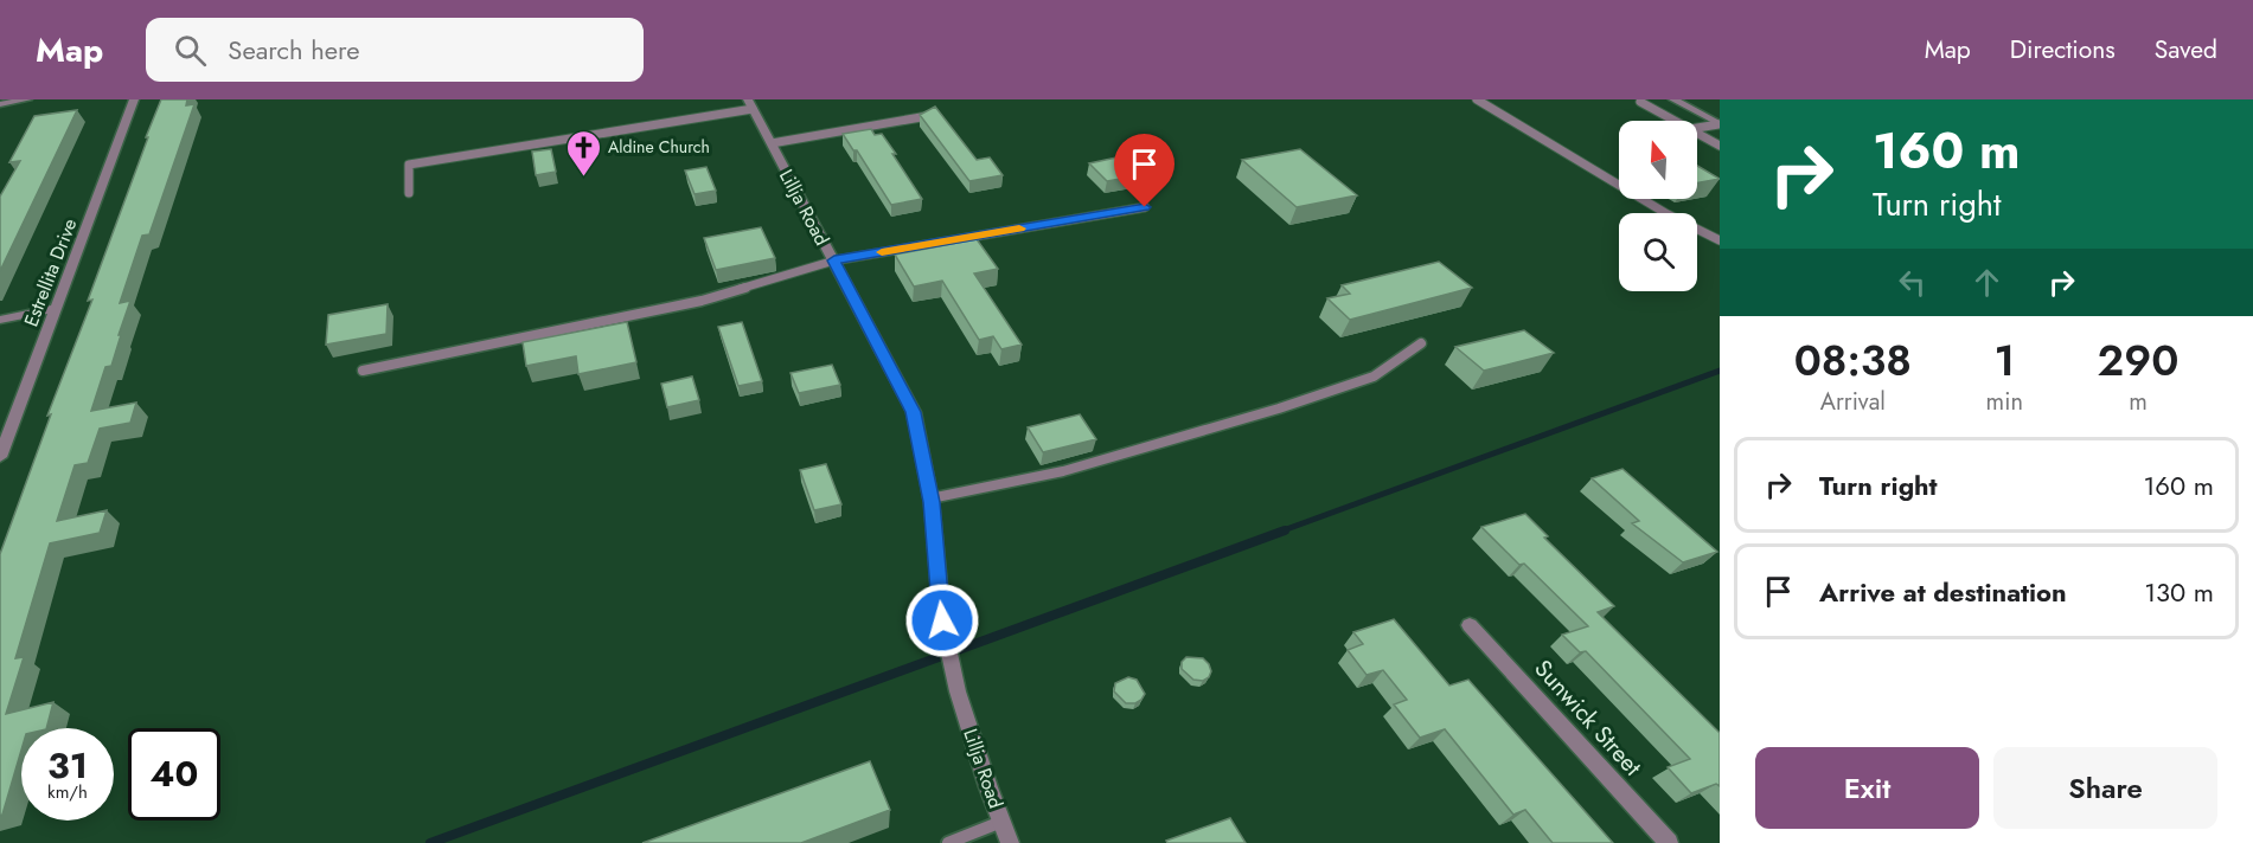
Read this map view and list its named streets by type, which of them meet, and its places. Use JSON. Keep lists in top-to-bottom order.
{
  "streets": {
    "street": ["Lillja Road", "Estrellita Drive", "Sunwick Street"]
  },
  "places": {
    "church": ["Aldine Church"]
  },
  "north": "top",
  "page": {
    "header": "Map",
    "search": "Search here",
    "nav": ["Map", "Directions", "Saved"],
    "turn": ["160 m", "Turn right"],
    "eta": [
      "08:38",
      "Arrival",
      "1",
      "min",
      "290",
      "m"
    ],
    "list": [
      {
        "name": "Turn right",
        "value": "160 m"
      },
      {
        "name": "Arrive at destination",
        "value": "130 m"
      }
    ],
    "speed": "31 km/h",
    "limit": "40",
    "buttons": ["Exit", "Share"]
  }
}
